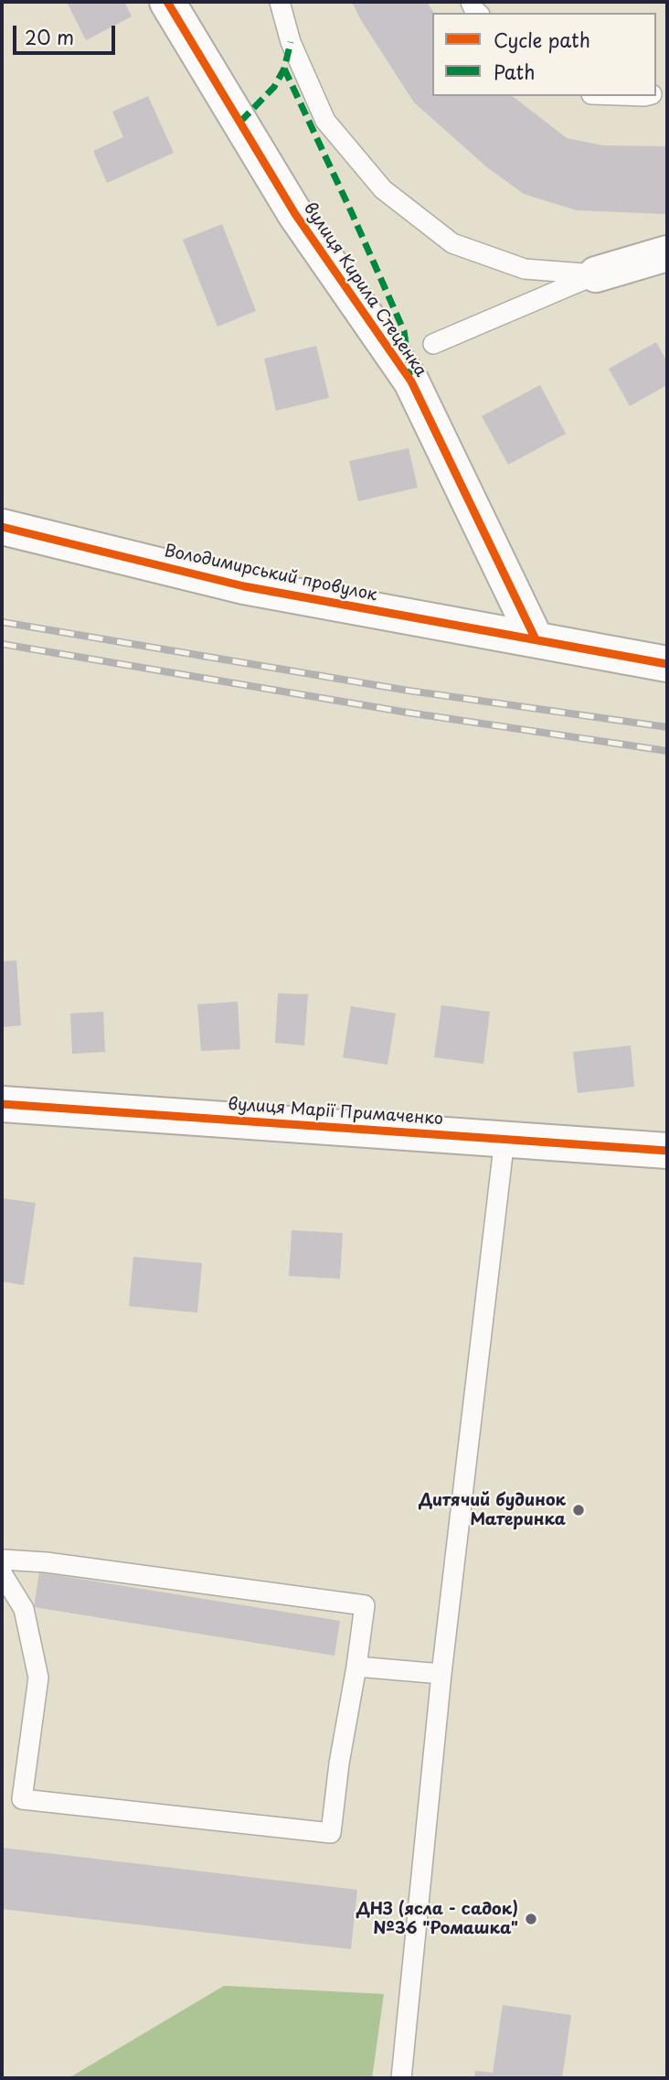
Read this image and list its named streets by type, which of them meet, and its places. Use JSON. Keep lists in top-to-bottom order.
{
  "streets": {
    "street": ["вулиця Кирила Стеценка", "Володимирський провулок", "вулиця Марії Примаченко"]
  },
  "crossings": [
    ["вулиця Кирила Стеценка", "Володимирський провулок"]
  ],
  "places": ["Дитячий будинок Материнка", "ДНЗ (ясла - садок) №36 \"Ромашка\""],
  "legend": ["Cycle path", "Path"],
  "scale_bar": "20 m"
}
